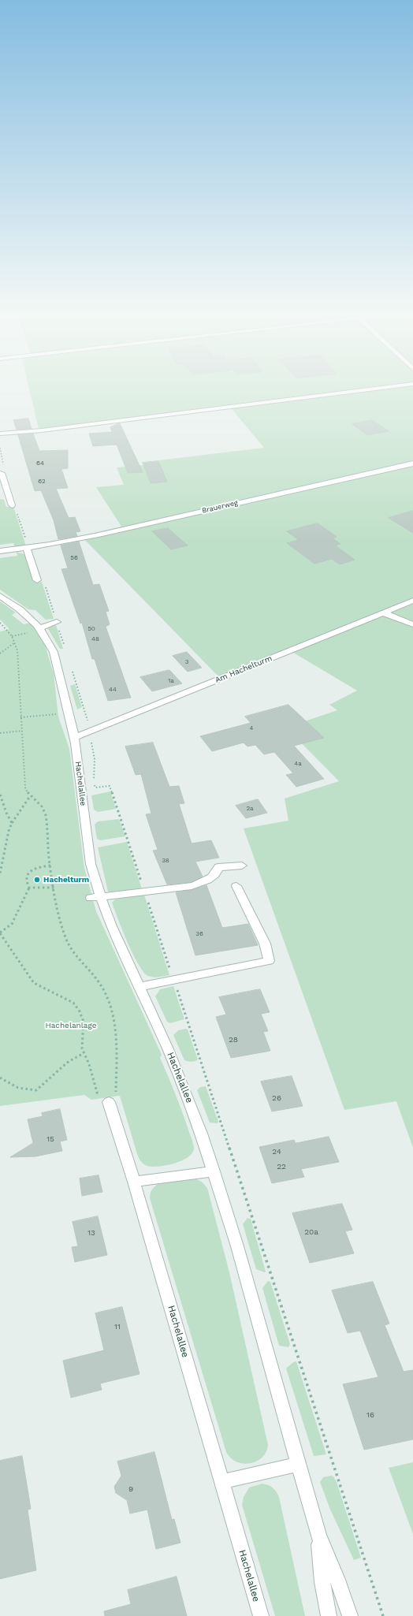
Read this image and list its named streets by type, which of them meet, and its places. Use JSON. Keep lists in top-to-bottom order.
{
  "streets": {
    "street": ["Brauerweg", "Am Hachelturm", "Hachelallee"]
  },
  "crossings": [
    ["Am Hachelturm", "Hachelallee"]
  ],
  "parks": ["Hachelanlage"],
  "places": ["Hachelturm"],
  "house_numbers": [
    "64",
    "62",
    "56",
    "50",
    "48",
    "3",
    "1a",
    "44",
    "4",
    "4a",
    "2a",
    "38",
    "36",
    "28",
    "26",
    "15",
    "24",
    "22",
    "20a",
    "13",
    "11",
    "16",
    "9"
  ]
}
